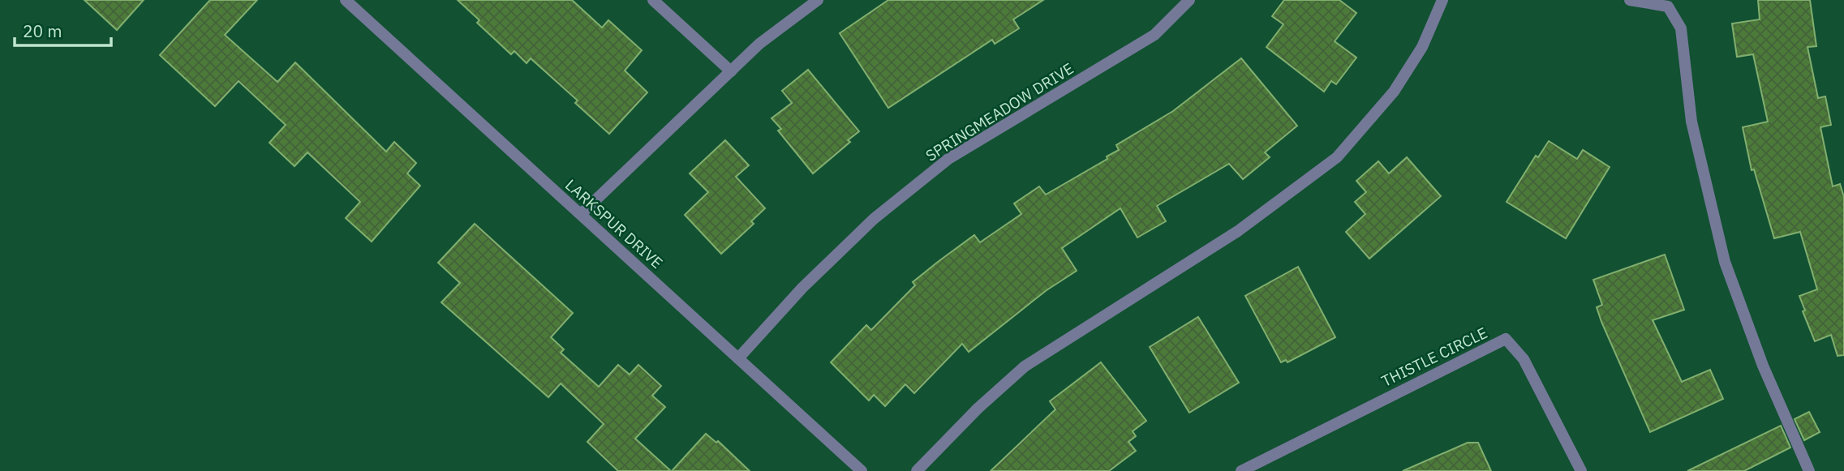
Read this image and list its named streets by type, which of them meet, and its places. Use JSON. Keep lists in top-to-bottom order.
{
  "streets": {
    "street": ["SPRINGMEADOW DRIVE", "LARKSPUR DRIVE", "THISTLE CIRCLE"]
  },
  "crossings": [
    ["SPRINGMEADOW DRIVE", "LARKSPUR DRIVE"]
  ],
  "scale_bar": "20 m"
}
